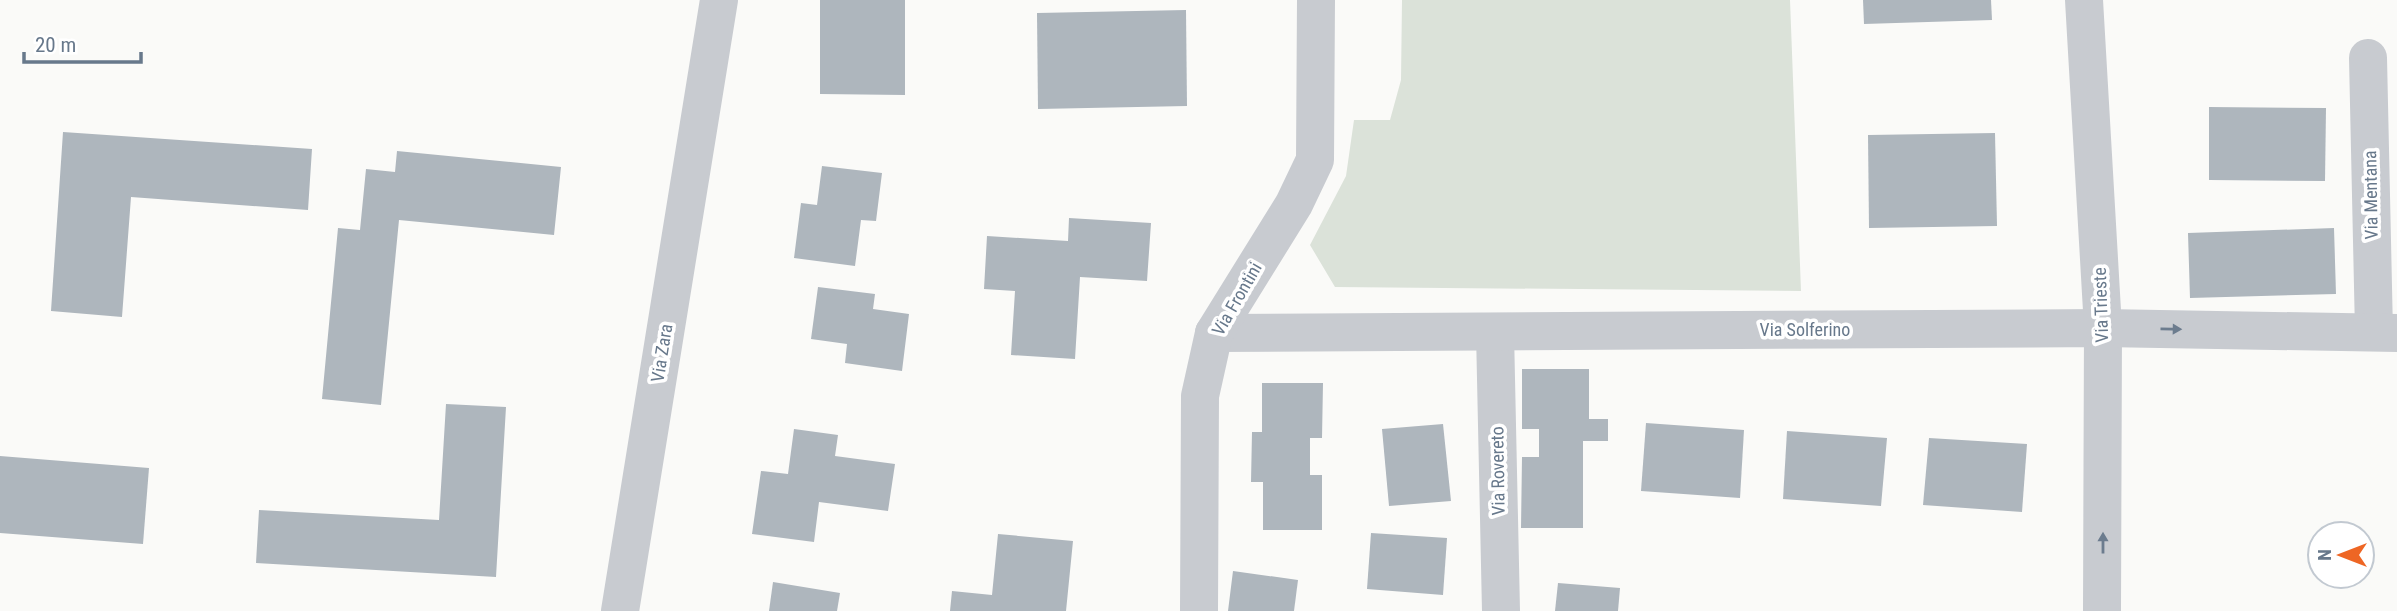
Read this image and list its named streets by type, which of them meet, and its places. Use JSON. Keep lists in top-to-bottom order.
{
  "streets": {
    "street": [
      "Via Mentana",
      "Via Frontini",
      "Via Trieste",
      "Via Solferino",
      "Via Zara",
      "Via Rovereto"
    ]
  },
  "crossings": [
    ["Via Mentana", "Via Solferino"],
    ["Via Frontini", "Via Solferino"],
    ["Via Trieste", "Via Solferino"],
    ["Via Solferino", "Via Rovereto"]
  ],
  "one_way": ["Via Trieste"],
  "scale_bar": "20 m",
  "north": "left"
}
